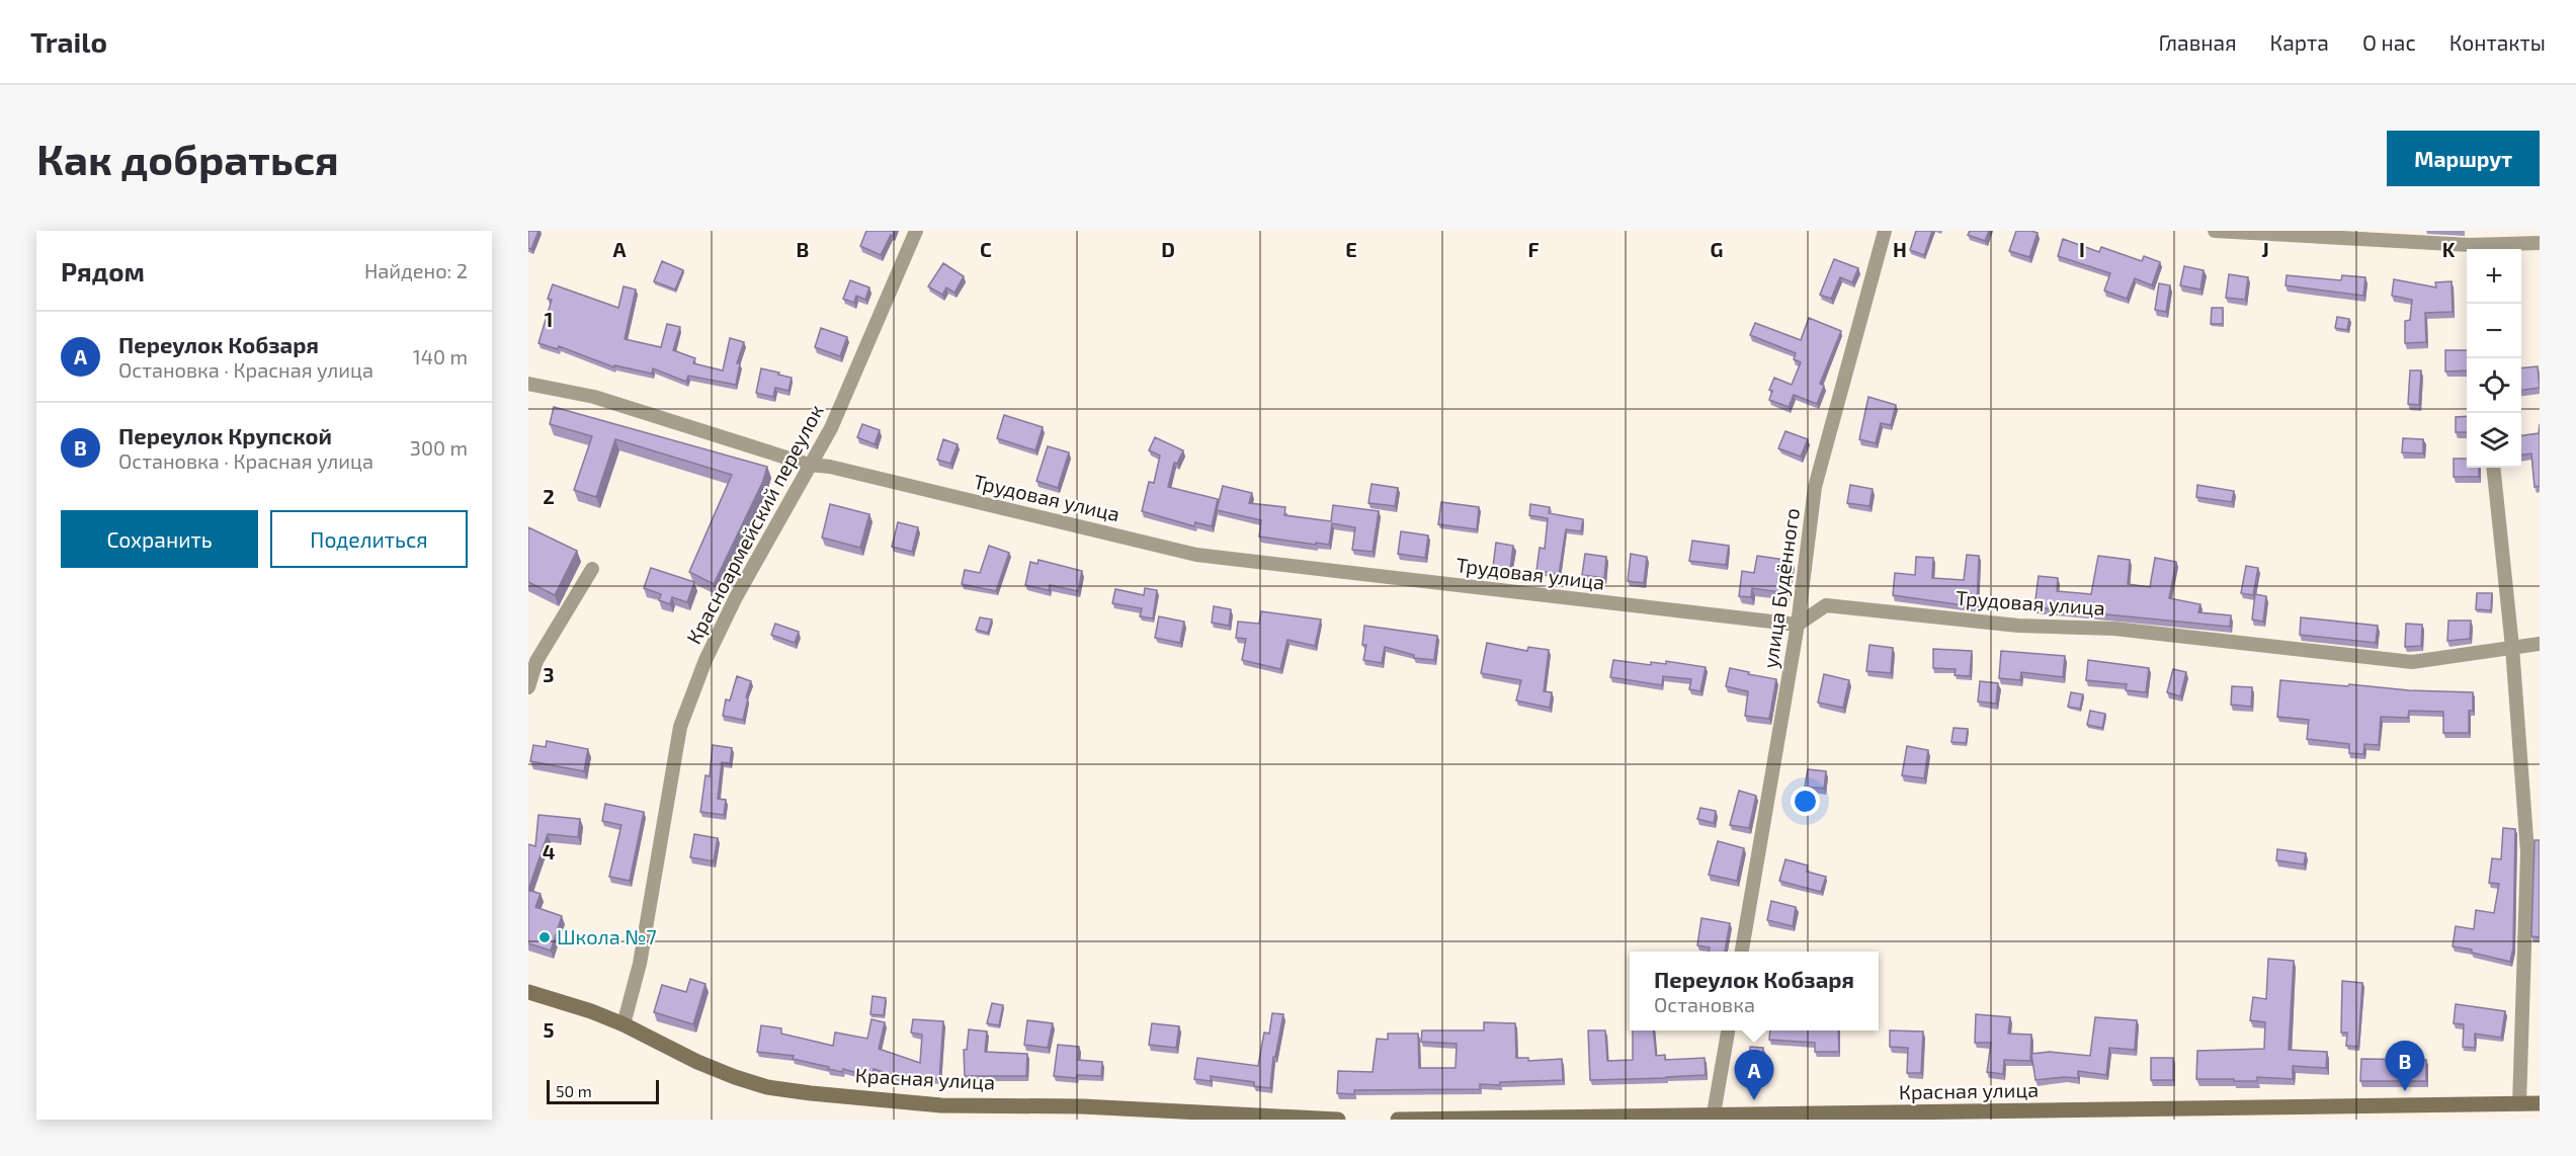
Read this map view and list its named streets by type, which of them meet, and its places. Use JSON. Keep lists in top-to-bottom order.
{
  "streets": {
    "main road": ["Красная улица"],
    "street": ["Трудовая улица", "Красноармейский переулок", "улица Будённого"]
  },
  "crossings": [
    ["Трудовая улица", "Красноармейский переулок"],
    ["Трудовая улица", "улица Будённого"],
    ["Красноармейский переулок", "Красная улица"]
  ],
  "places": ["Школа №7"],
  "scale_bar": "50 m",
  "page": {
    "header": "Trailo",
    "nav": [
      "Главная",
      "Карта",
      "О нас",
      "Контакты"
    ],
    "buttons": [
      "Маршрут",
      ["Сохранить", "Поделиться"]
    ],
    "title": "Как добраться",
    "heading": ["Рядом", "Найдено: 2"],
    "map_buttons": ["+", "−"],
    "list": [
      {
        "mark": "A",
        "name": "Переулок Кобзаря",
        "note": "Остановка · Красная улица",
        "value": "140 m"
      },
      {
        "mark": "B",
        "name": "Переулок Крупской",
        "note": "Остановка · Красная улица",
        "value": "300 m"
      }
    ],
    "popup": ["Переулок Кобзаря", "Остановка"],
    "pins": ["B", "A"],
    "scale": "50 m"
  },
  "grid": {
    "columns": [
      "A",
      "B",
      "C",
      "D",
      "E",
      "F",
      "G",
      "H",
      "I",
      "J",
      "K"
    ],
    "rows": [
      "1",
      "2",
      "3",
      "4",
      "5"
    ]
  }
}
